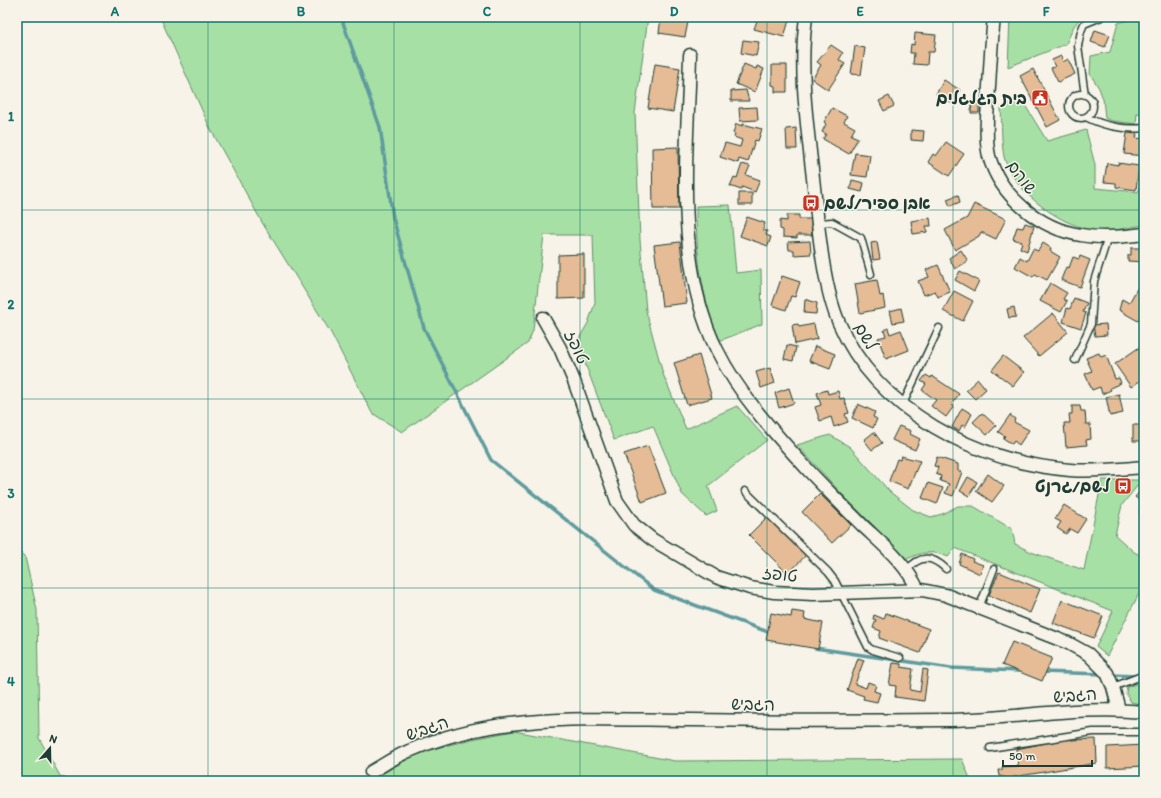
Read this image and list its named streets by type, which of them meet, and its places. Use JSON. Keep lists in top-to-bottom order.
{
  "streets": {
    "street": [
      "שוהם",
      "לשם",
      "טופז",
      "הגביש"
    ]
  },
  "crossings": [
    ["טופז", "הגביש"]
  ],
  "places": {
    "public building": ["בית הגלגלים"],
    "bus stop": ["אבן ספיר/לשם", "לשם/גרנט"]
  },
  "scale_bar": "50 m",
  "north": "top",
  "grid": {
    "columns": [
      "A",
      "B",
      "C",
      "D",
      "E",
      "F"
    ],
    "rows": [
      "1",
      "2",
      "3",
      "4"
    ]
  }
}
